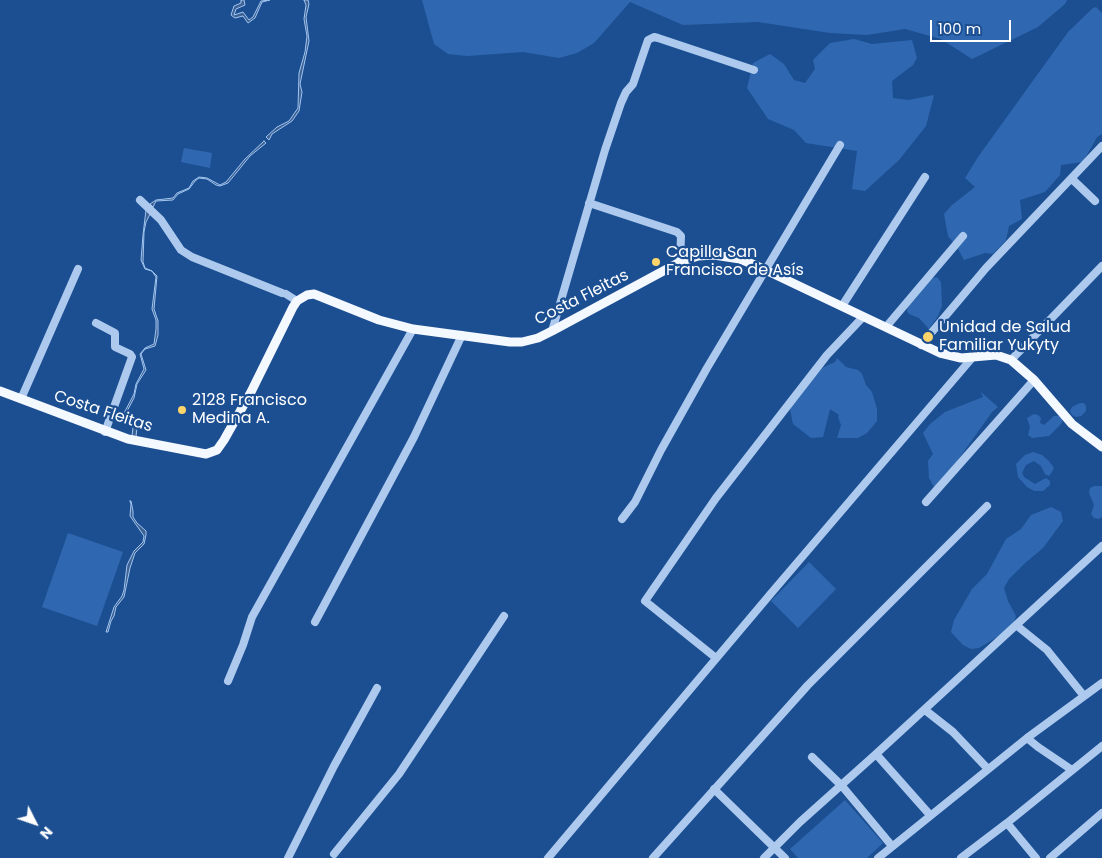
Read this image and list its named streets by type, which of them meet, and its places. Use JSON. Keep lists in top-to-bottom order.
{
  "streets": {
    "main road": ["Costa Fleitas"]
  },
  "places": ["Capilla San Francisco de Asís", "Unidad de Salud Familiar Yukyty", "2128 Francisco Medina A."],
  "scale_bar": "100 m",
  "north": "bottom right"
}
